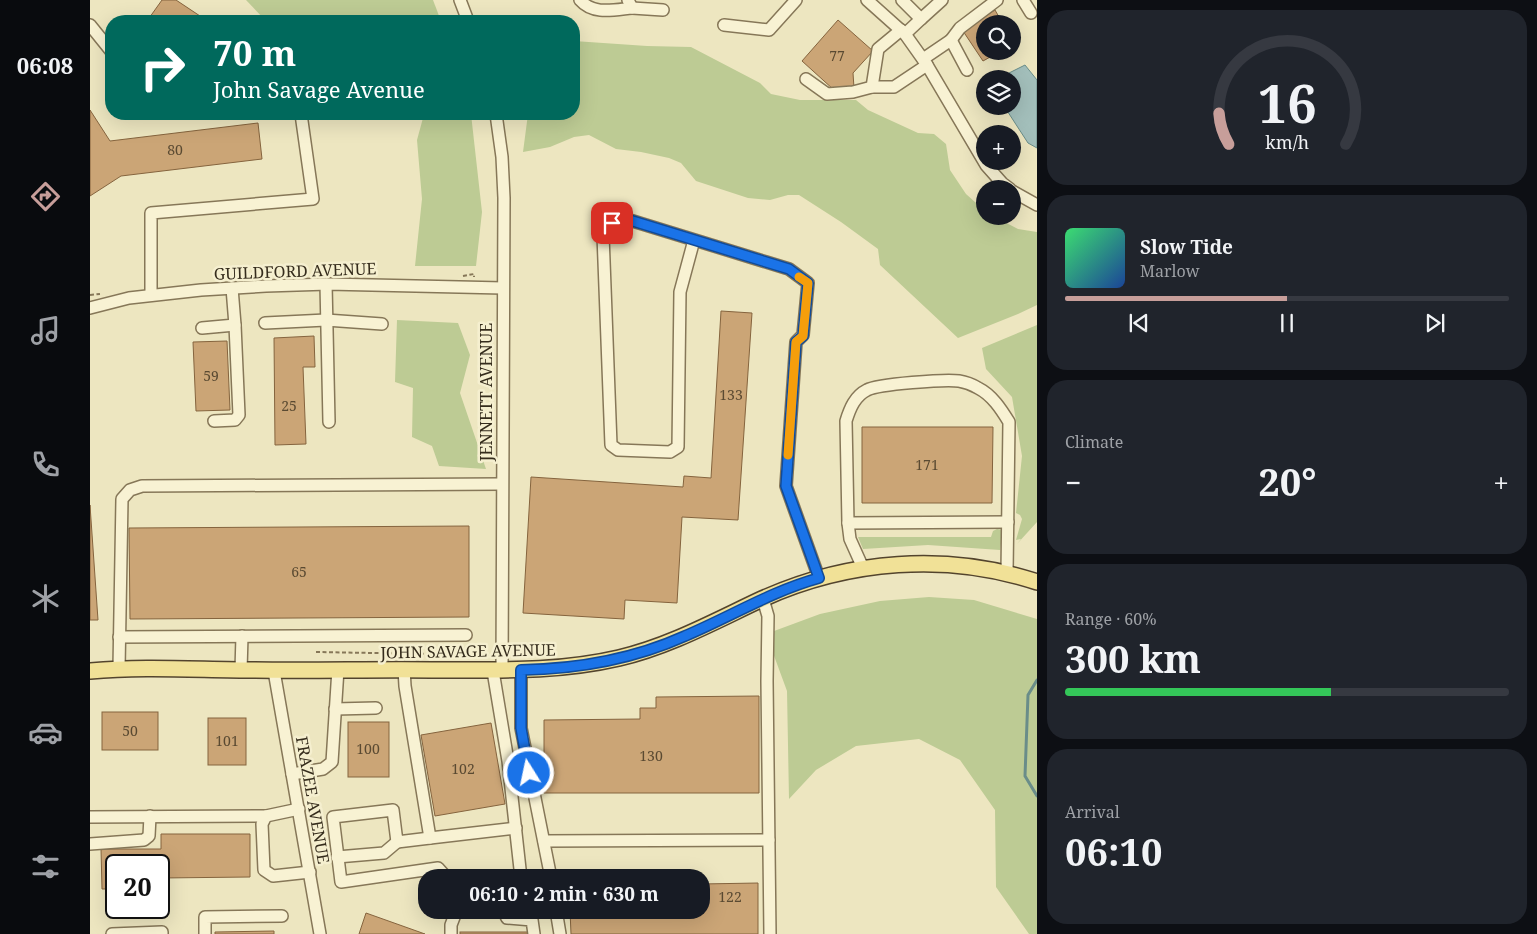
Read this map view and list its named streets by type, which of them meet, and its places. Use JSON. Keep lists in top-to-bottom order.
{
  "streets": {
    "main road": ["JOHN SAVAGE AVENUE"],
    "street": ["GUILDFORD AVENUE", "JENNETT AVENUE", "FRAZEE AVENUE"]
  },
  "crossings": [
    ["GUILDFORD AVENUE", "JENNETT AVENUE"],
    ["JENNETT AVENUE", "JOHN SAVAGE AVENUE"],
    ["JOHN SAVAGE AVENUE", "FRAZEE AVENUE"]
  ],
  "house_numbers": [
    "77",
    "80",
    "59",
    "133",
    "25",
    "171",
    "65",
    "50",
    "101",
    "100",
    "130",
    "102",
    "122"
  ],
  "page": {
    "tabs": "06:08",
    "map_buttons": ["+", "−"],
    "turn": ["70 m", "John Savage Avenue"],
    "song": ["Slow Tide", "Marlow"],
    "tile": [
      "Climate",
      ["Range · 60%", "300 km"],
      ["Arrival", "06:10"]
    ],
    "heat": ["−", "20°", "+"],
    "limit": "20",
    "trip": "06:10 · 2 min · 630 m",
    "gauge": ["16", "km/h"]
  }
}
